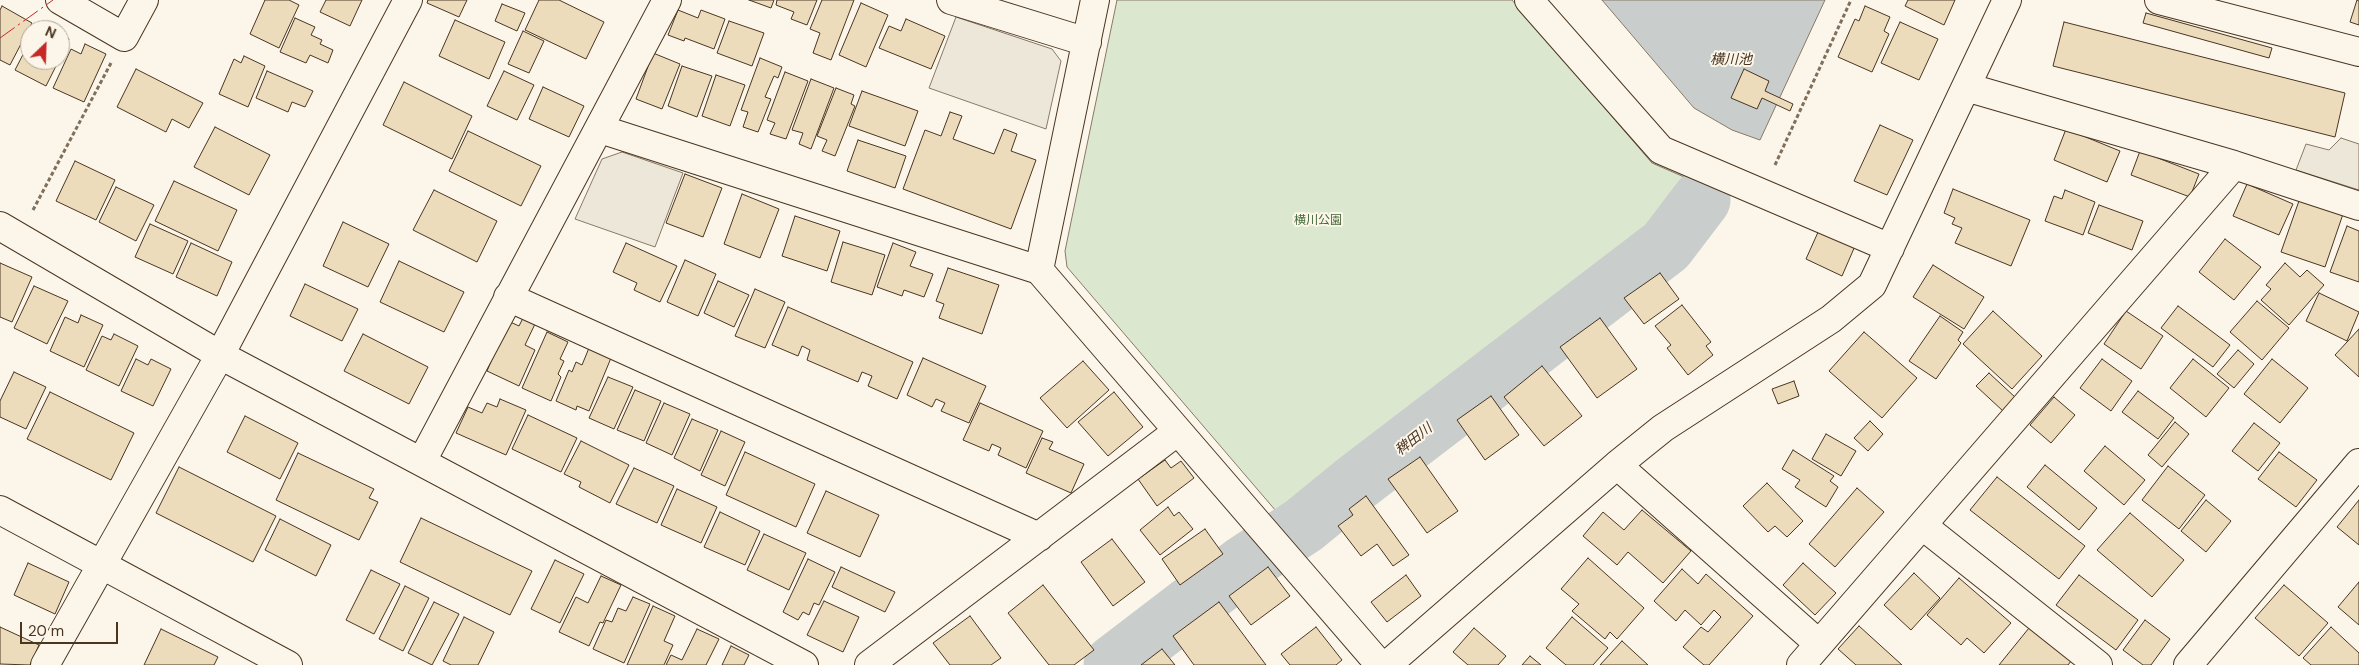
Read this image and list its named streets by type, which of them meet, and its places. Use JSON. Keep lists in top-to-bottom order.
{
  "water": ["横川池", "稗田川"],
  "parks": ["横川公園"],
  "scale_bar": "20 m",
  "north": "top right"
}
